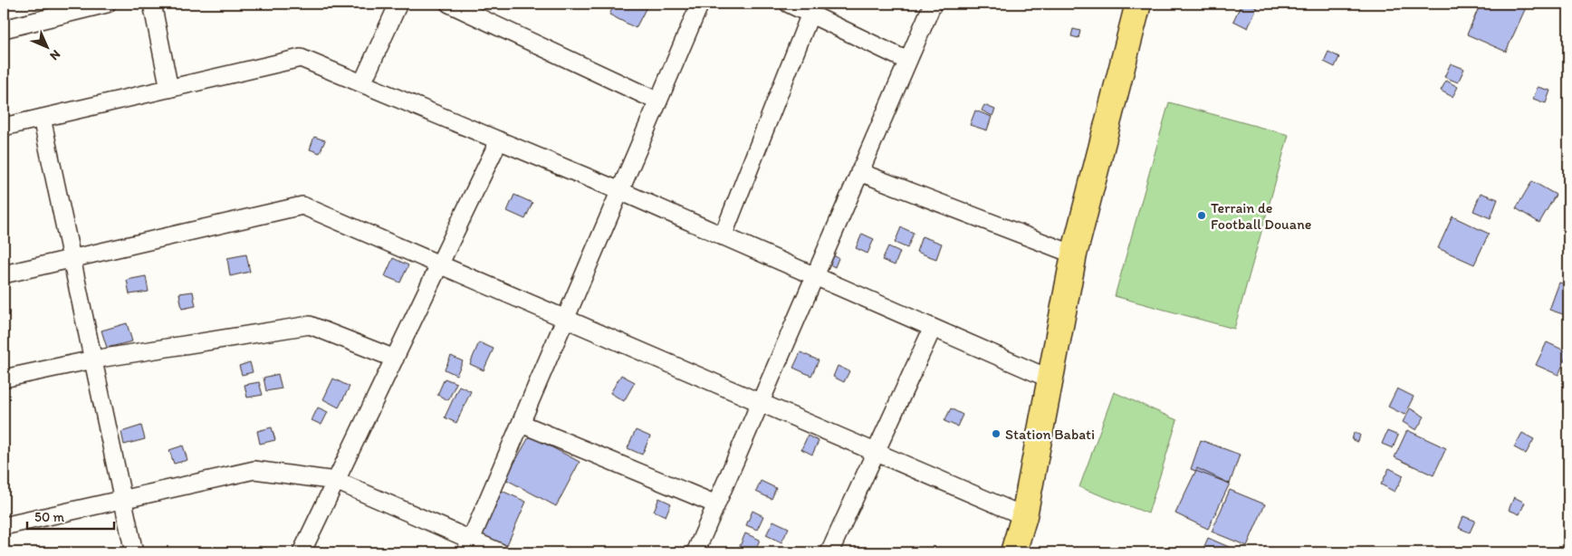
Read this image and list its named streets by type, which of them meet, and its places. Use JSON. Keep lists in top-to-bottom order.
{
  "places": ["Terrain de Football Douane", "Station Babati"],
  "scale_bar": "50 m",
  "north": "bottom right"
}
